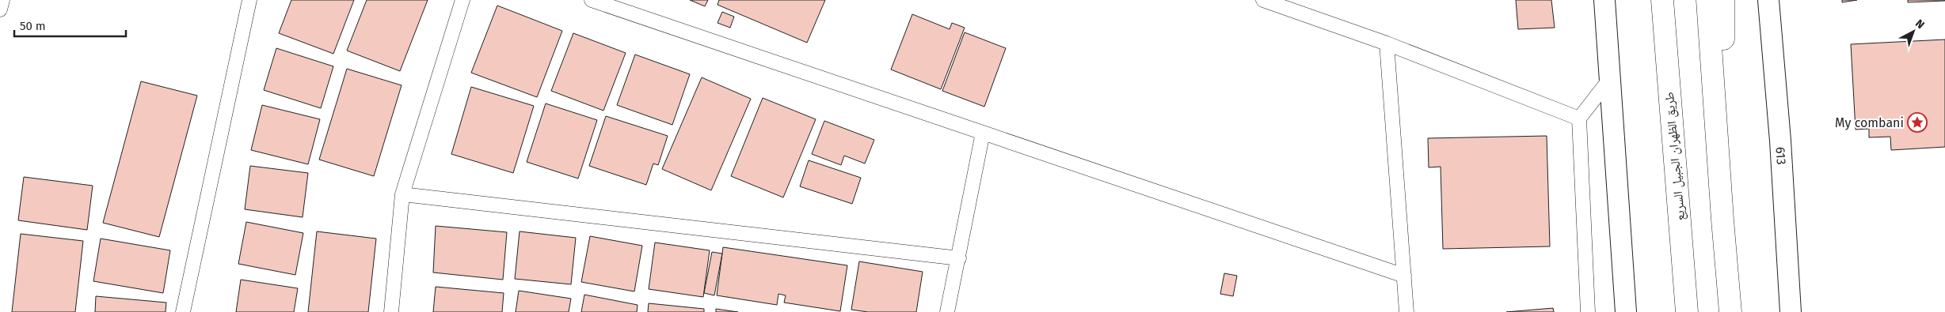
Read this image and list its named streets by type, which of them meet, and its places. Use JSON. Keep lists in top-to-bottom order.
{
  "streets": {
    "highway": ["طريق الظهران الجبيل السريع"],
    "main road": ["613"]
  },
  "places": {
    "place": ["My combani"]
  },
  "scale_bar": "50 m",
  "north": "top right"
}
